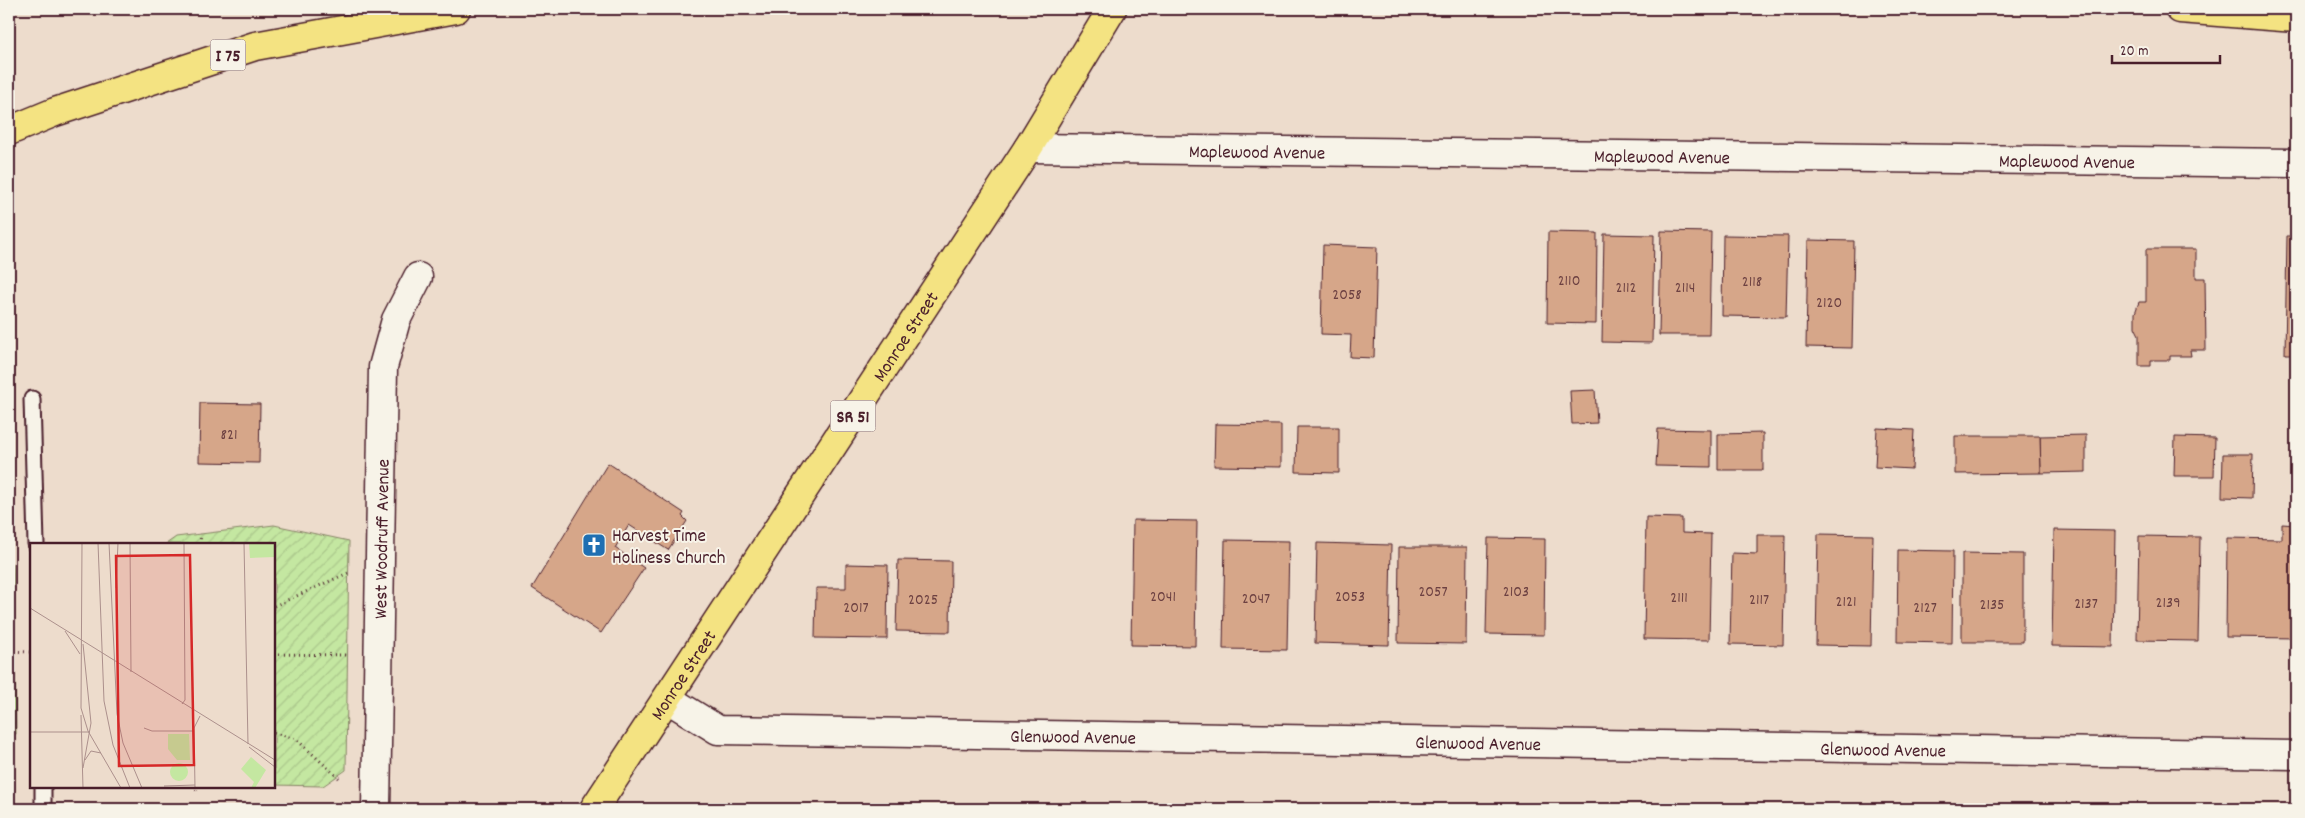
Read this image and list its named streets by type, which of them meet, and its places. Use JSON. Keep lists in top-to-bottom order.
{
  "streets": {
    "main road": ["I 75", "Monroe Street", "SR 51"],
    "street": ["Maplewood Avenue", "West Woodruff Avenue", "Glenwood Avenue"]
  },
  "crossings": [
    ["Maplewood Avenue", "Monroe Street"],
    ["Monroe Street", "Glenwood Avenue"]
  ],
  "places": {
    "church": ["Harvest Time Holiness Church"]
  },
  "house_numbers": [
    "2110",
    "2118",
    "2112",
    "2114",
    "2058",
    "2120",
    "821",
    "2057",
    "2103",
    "2041",
    "2053",
    "2111",
    "2047",
    "2025",
    "2117",
    "2121",
    "2139",
    "2137",
    "2135",
    "2017",
    "2127"
  ],
  "scale_bar": "20 m"
}
